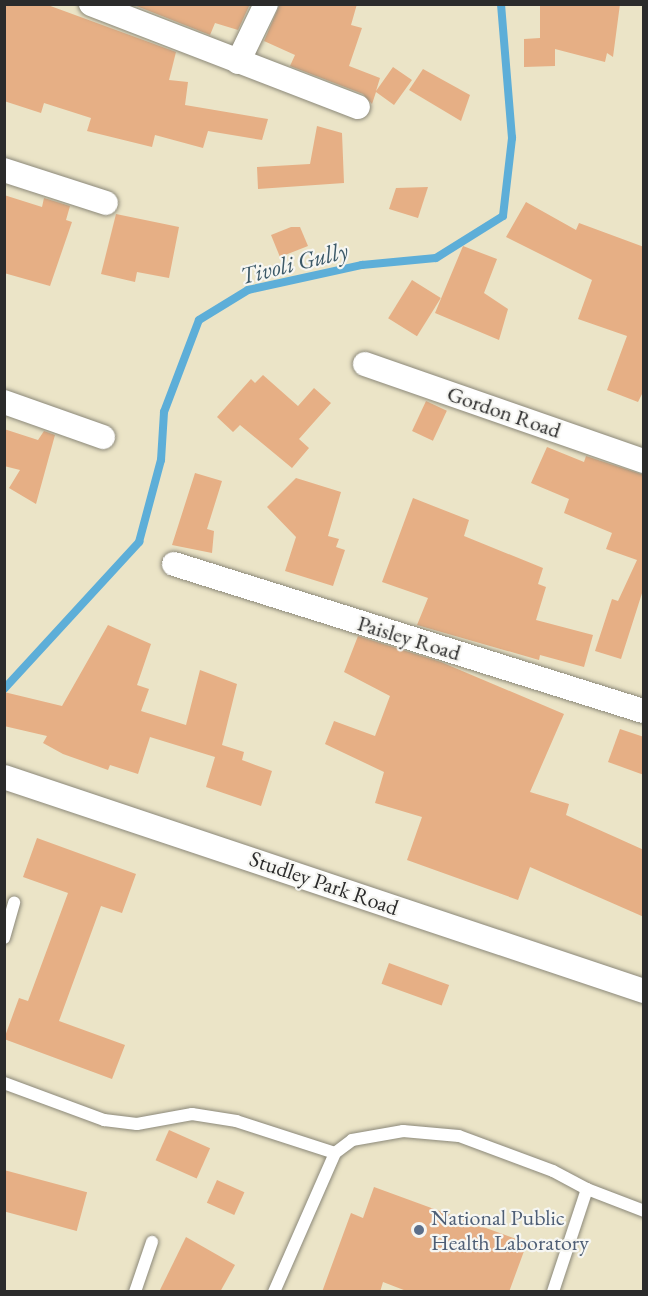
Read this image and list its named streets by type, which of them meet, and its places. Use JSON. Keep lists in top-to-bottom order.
{
  "streets": {
    "street": ["Gordon Road", "Paisley Road", "Studley Park Road"]
  },
  "water": ["Tivoli Gully"],
  "places": ["National Public Health Laboratory"]
}
